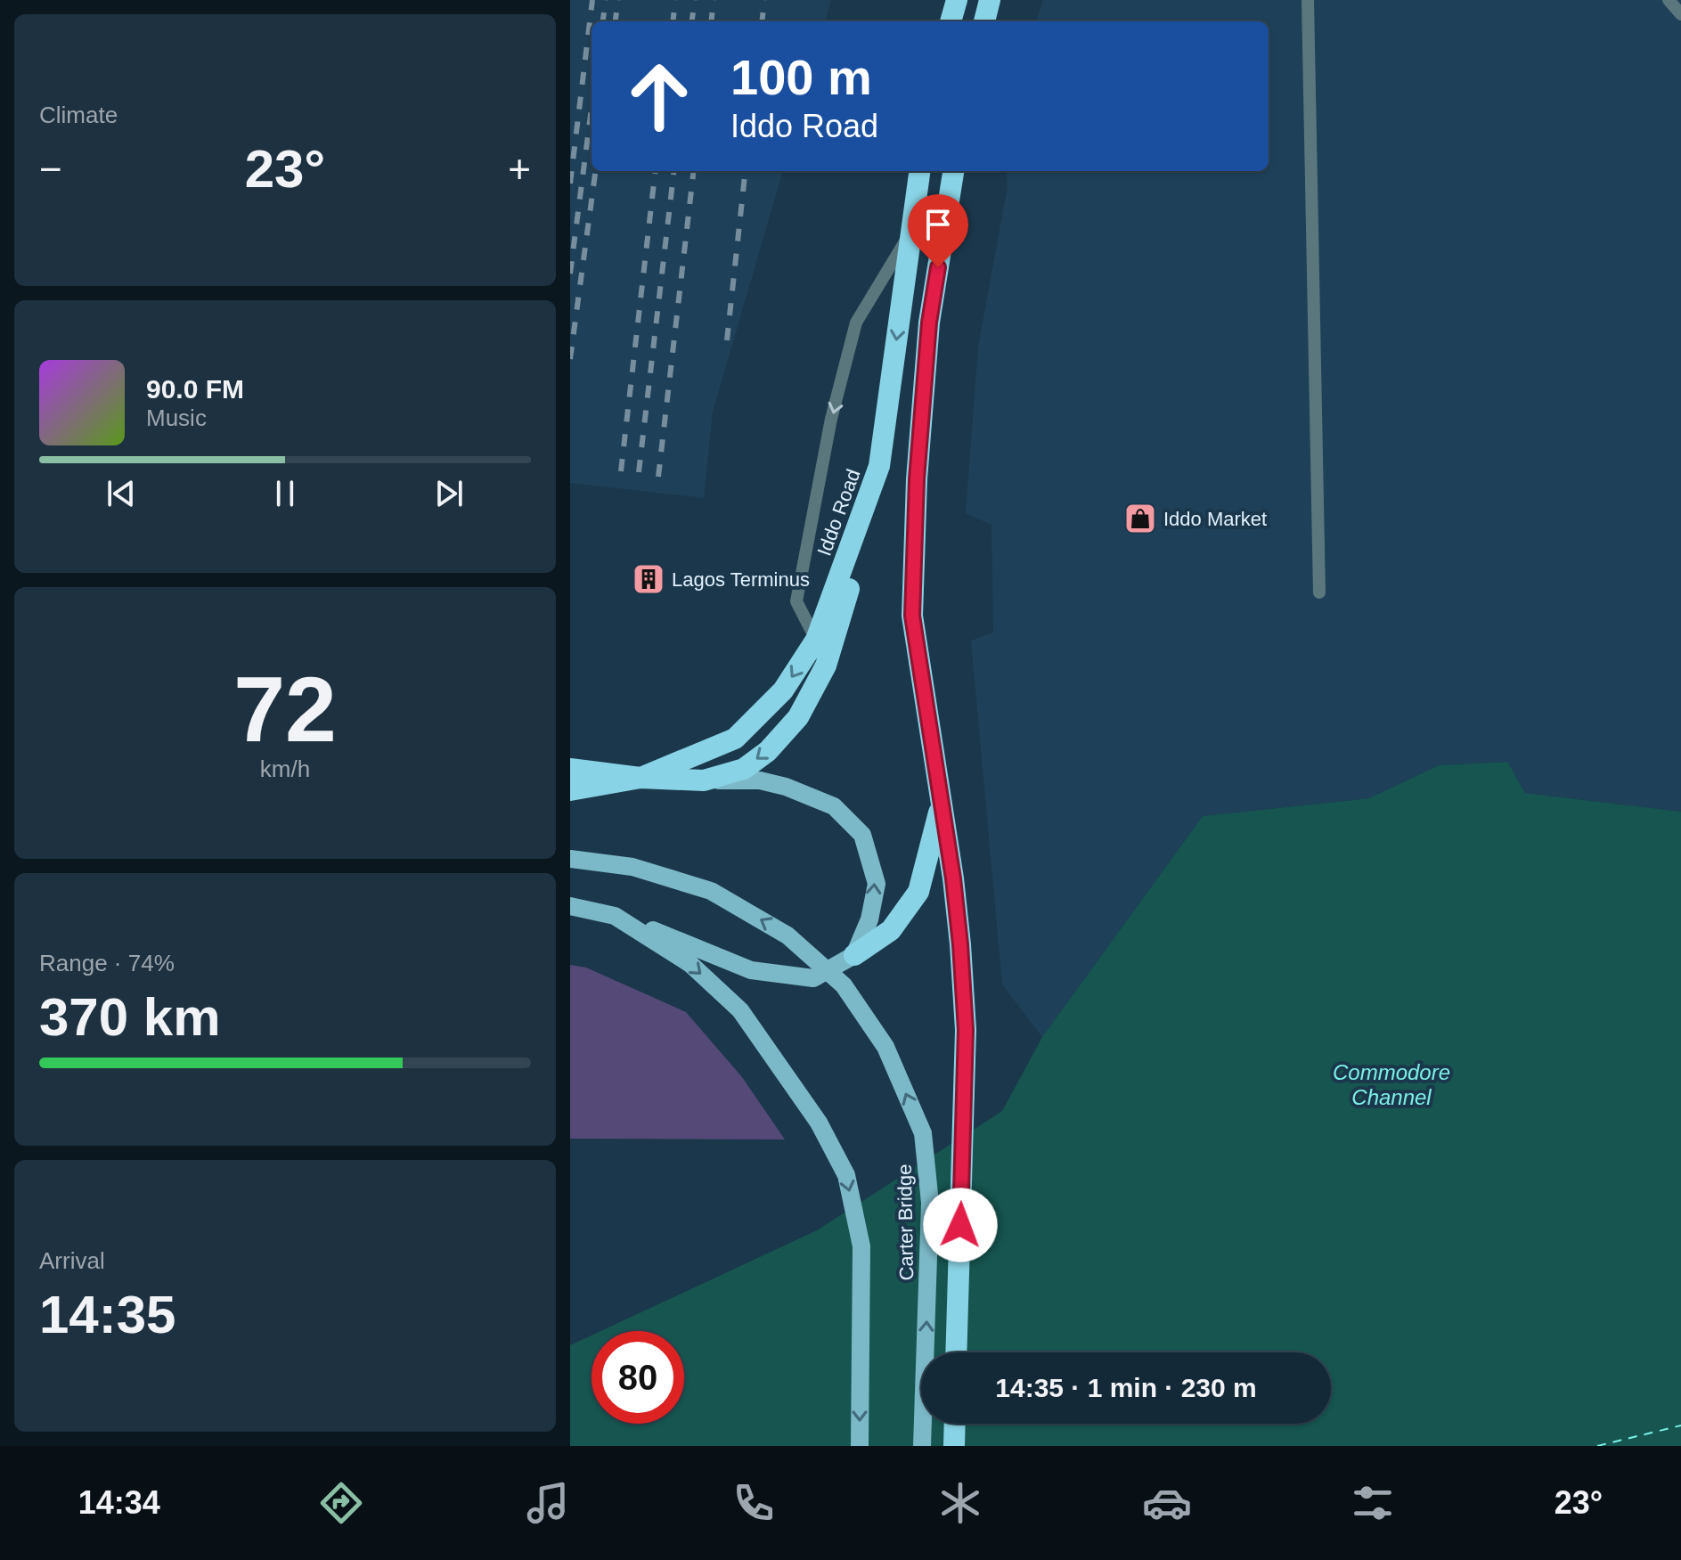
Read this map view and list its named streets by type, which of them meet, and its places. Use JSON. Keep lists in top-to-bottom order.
{
  "streets": {
    "highway": ["Iddo Road"],
    "main road": ["Carter Bridge"]
  },
  "water": ["Commodore Channel"],
  "places": {
    "shop": ["Iddo Market"],
    "building": ["Lagos Terminus"]
  },
  "page": {
    "tile": [
      "Climate",
      ["72", "km/h"],
      ["Range · 74%", "370 km"],
      ["Arrival", "14:35"]
    ],
    "turn": ["100 m", "Iddo Road"],
    "heat": ["−", "23°", "+"],
    "song": ["90.0 FM", "Music"],
    "limit": "80",
    "trip": "14:35 · 1 min · 230 m",
    "tabs": ["14:34", "23°"]
  }
}
